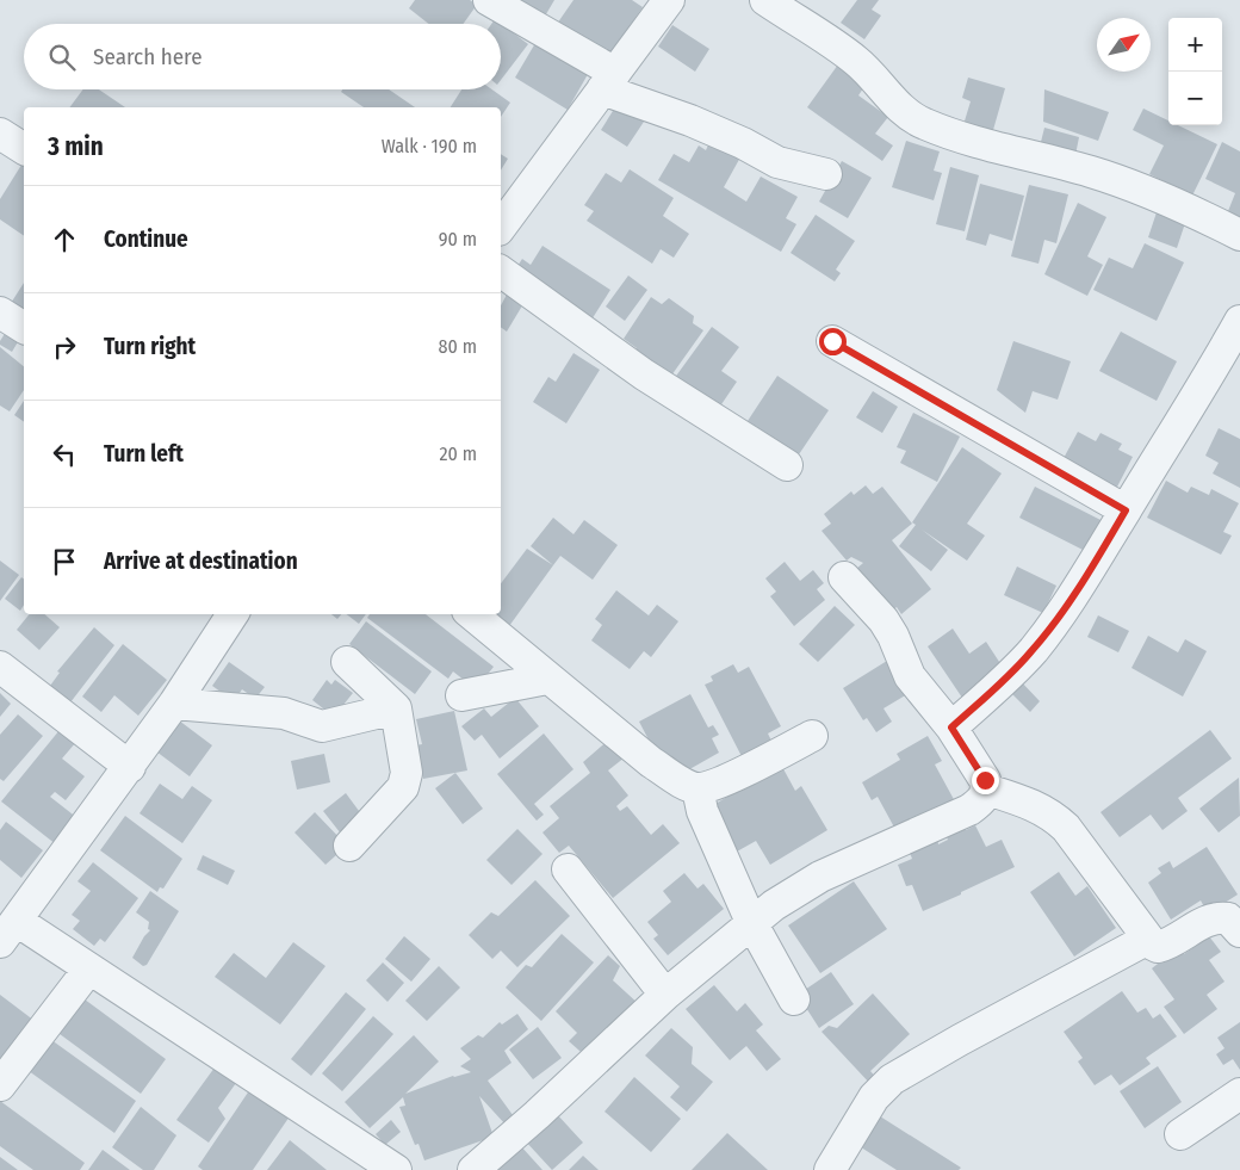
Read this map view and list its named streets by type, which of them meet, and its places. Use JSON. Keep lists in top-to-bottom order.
{
  "north": "top right",
  "page": {
    "map_buttons": ["+", "−"],
    "search": "Search here",
    "heading": ["3 min", "Walk · 190 m"],
    "list": [
      ["Continue", "90 m"],
      ["Turn right", "80 m"],
      ["Turn left", "20 m"],
      "Arrive at destination"
    ]
  }
}
